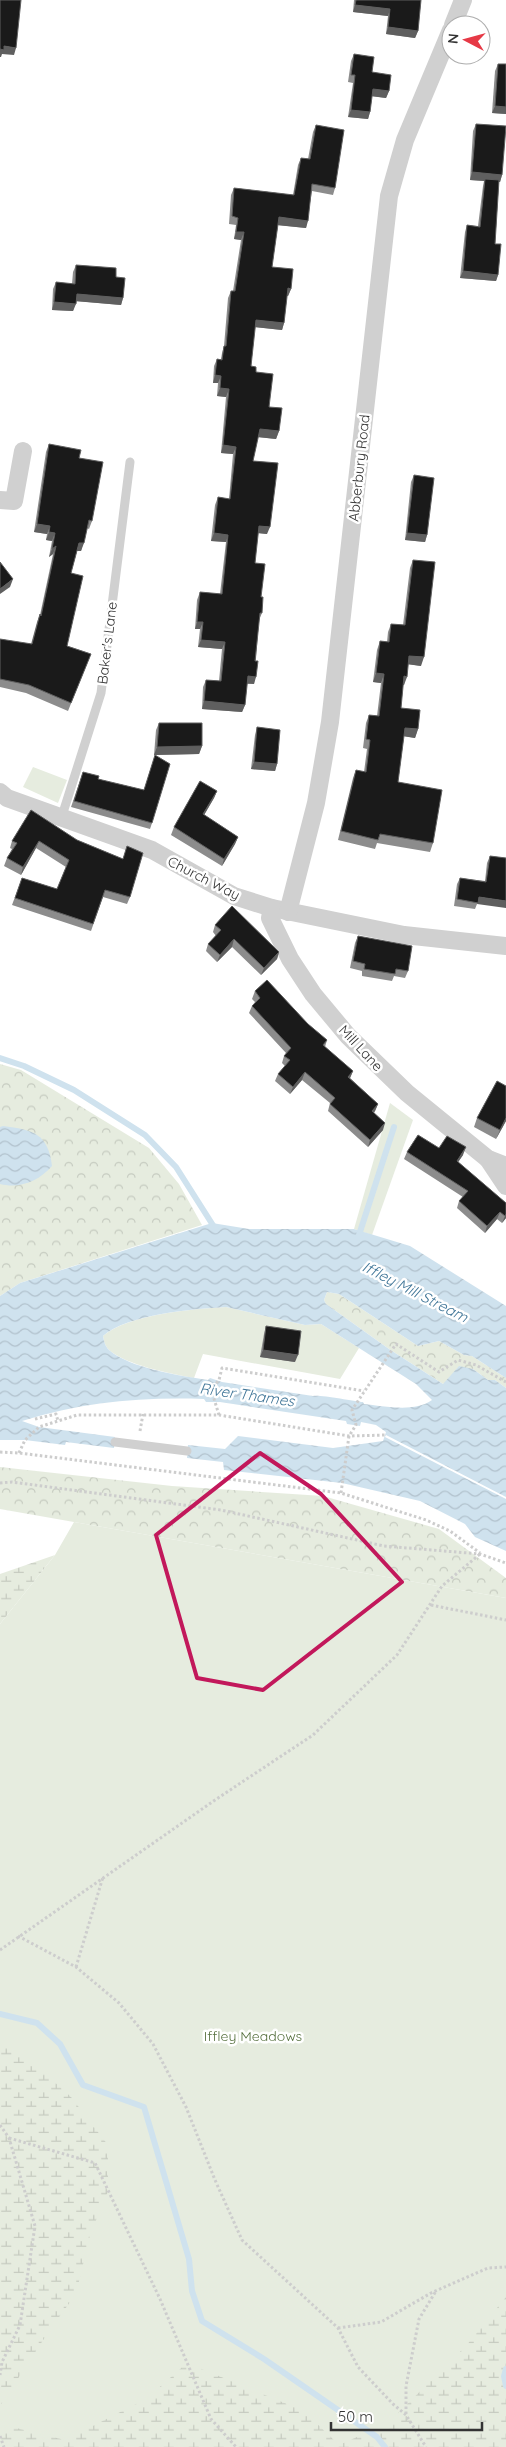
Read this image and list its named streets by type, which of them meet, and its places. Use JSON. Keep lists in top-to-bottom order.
{
  "streets": {
    "street": ["Abberbury Road", "Church Way", "Mill Lane"],
    "lane": ["Baker's Lane"]
  },
  "crossings": [
    ["Abberbury Road", "Church Way"],
    ["Abberbury Road", "Mill Lane"],
    ["Baker's Lane", "Church Way"],
    ["Church Way", "Mill Lane"]
  ],
  "water": ["Iffley Mill Stream", "River Thames"],
  "parks": ["Iffley Meadows"],
  "scale_bar": "50 m",
  "north": "left"
}
